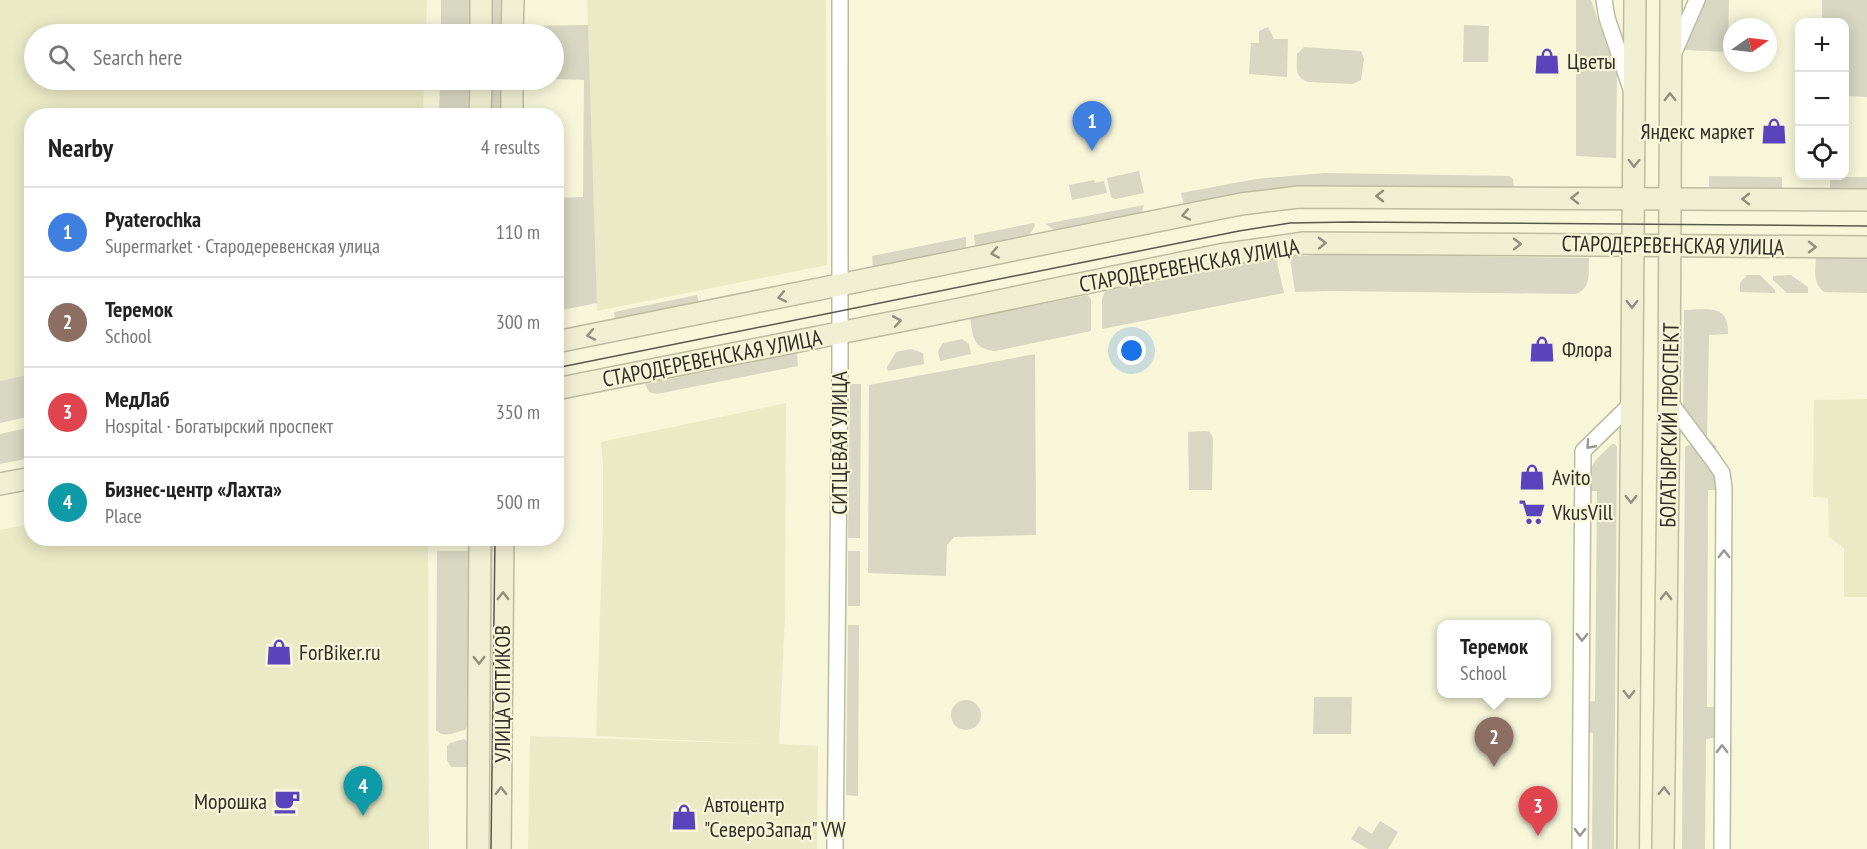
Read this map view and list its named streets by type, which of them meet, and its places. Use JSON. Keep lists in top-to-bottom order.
{
  "streets": {
    "street": [
      "СТАРОДЕРЕВЕНСКАЯ УЛИЦА",
      "БОГАТЫРСКИЙ ПРОСПЕКТ",
      "СИТЦЕВАЯ УЛИЦА",
      "УЛИЦА ОПТИКОВ"
    ]
  },
  "crossings": [
    ["СТАРОДЕРЕВЕНСКАЯ УЛИЦА", "БОГАТЫРСКИЙ ПРОСПЕКТ"],
    ["СТАРОДЕРЕВЕНСКАЯ УЛИЦА", "СИТЦЕВАЯ УЛИЦА"]
  ],
  "places": {
    "shop": [
      "Цветы",
      "Яндекс маркет",
      "Флора",
      "Avito",
      "ForBiker.ru",
      "Автоцентр \"СевероЗапад\" VW"
    ],
    "supermarket": ["VkusVill"],
    "cafe": ["Морошка"]
  },
  "north": "right",
  "page": {
    "map_buttons": ["+", "−"],
    "search": "Search here",
    "pins": [
      "1",
      "2",
      "4",
      "3"
    ],
    "heading": ["Nearby", "4 results"],
    "list": [
      {
        "mark": "1",
        "name": "Pyaterochka",
        "note": "Supermarket · Стародеревенская улица",
        "value": "110 m"
      },
      {
        "mark": "2",
        "name": "Теремок",
        "note": "School",
        "value": "300 m"
      },
      {
        "mark": "3",
        "name": "МедЛаб",
        "note": "Hospital · Богатырский проспект",
        "value": "350 m"
      },
      {
        "mark": "4",
        "name": "Бизнес-центр «Лахта»",
        "note": "Place",
        "value": "500 m"
      }
    ],
    "popup": ["Теремок", "School"]
  }
}
